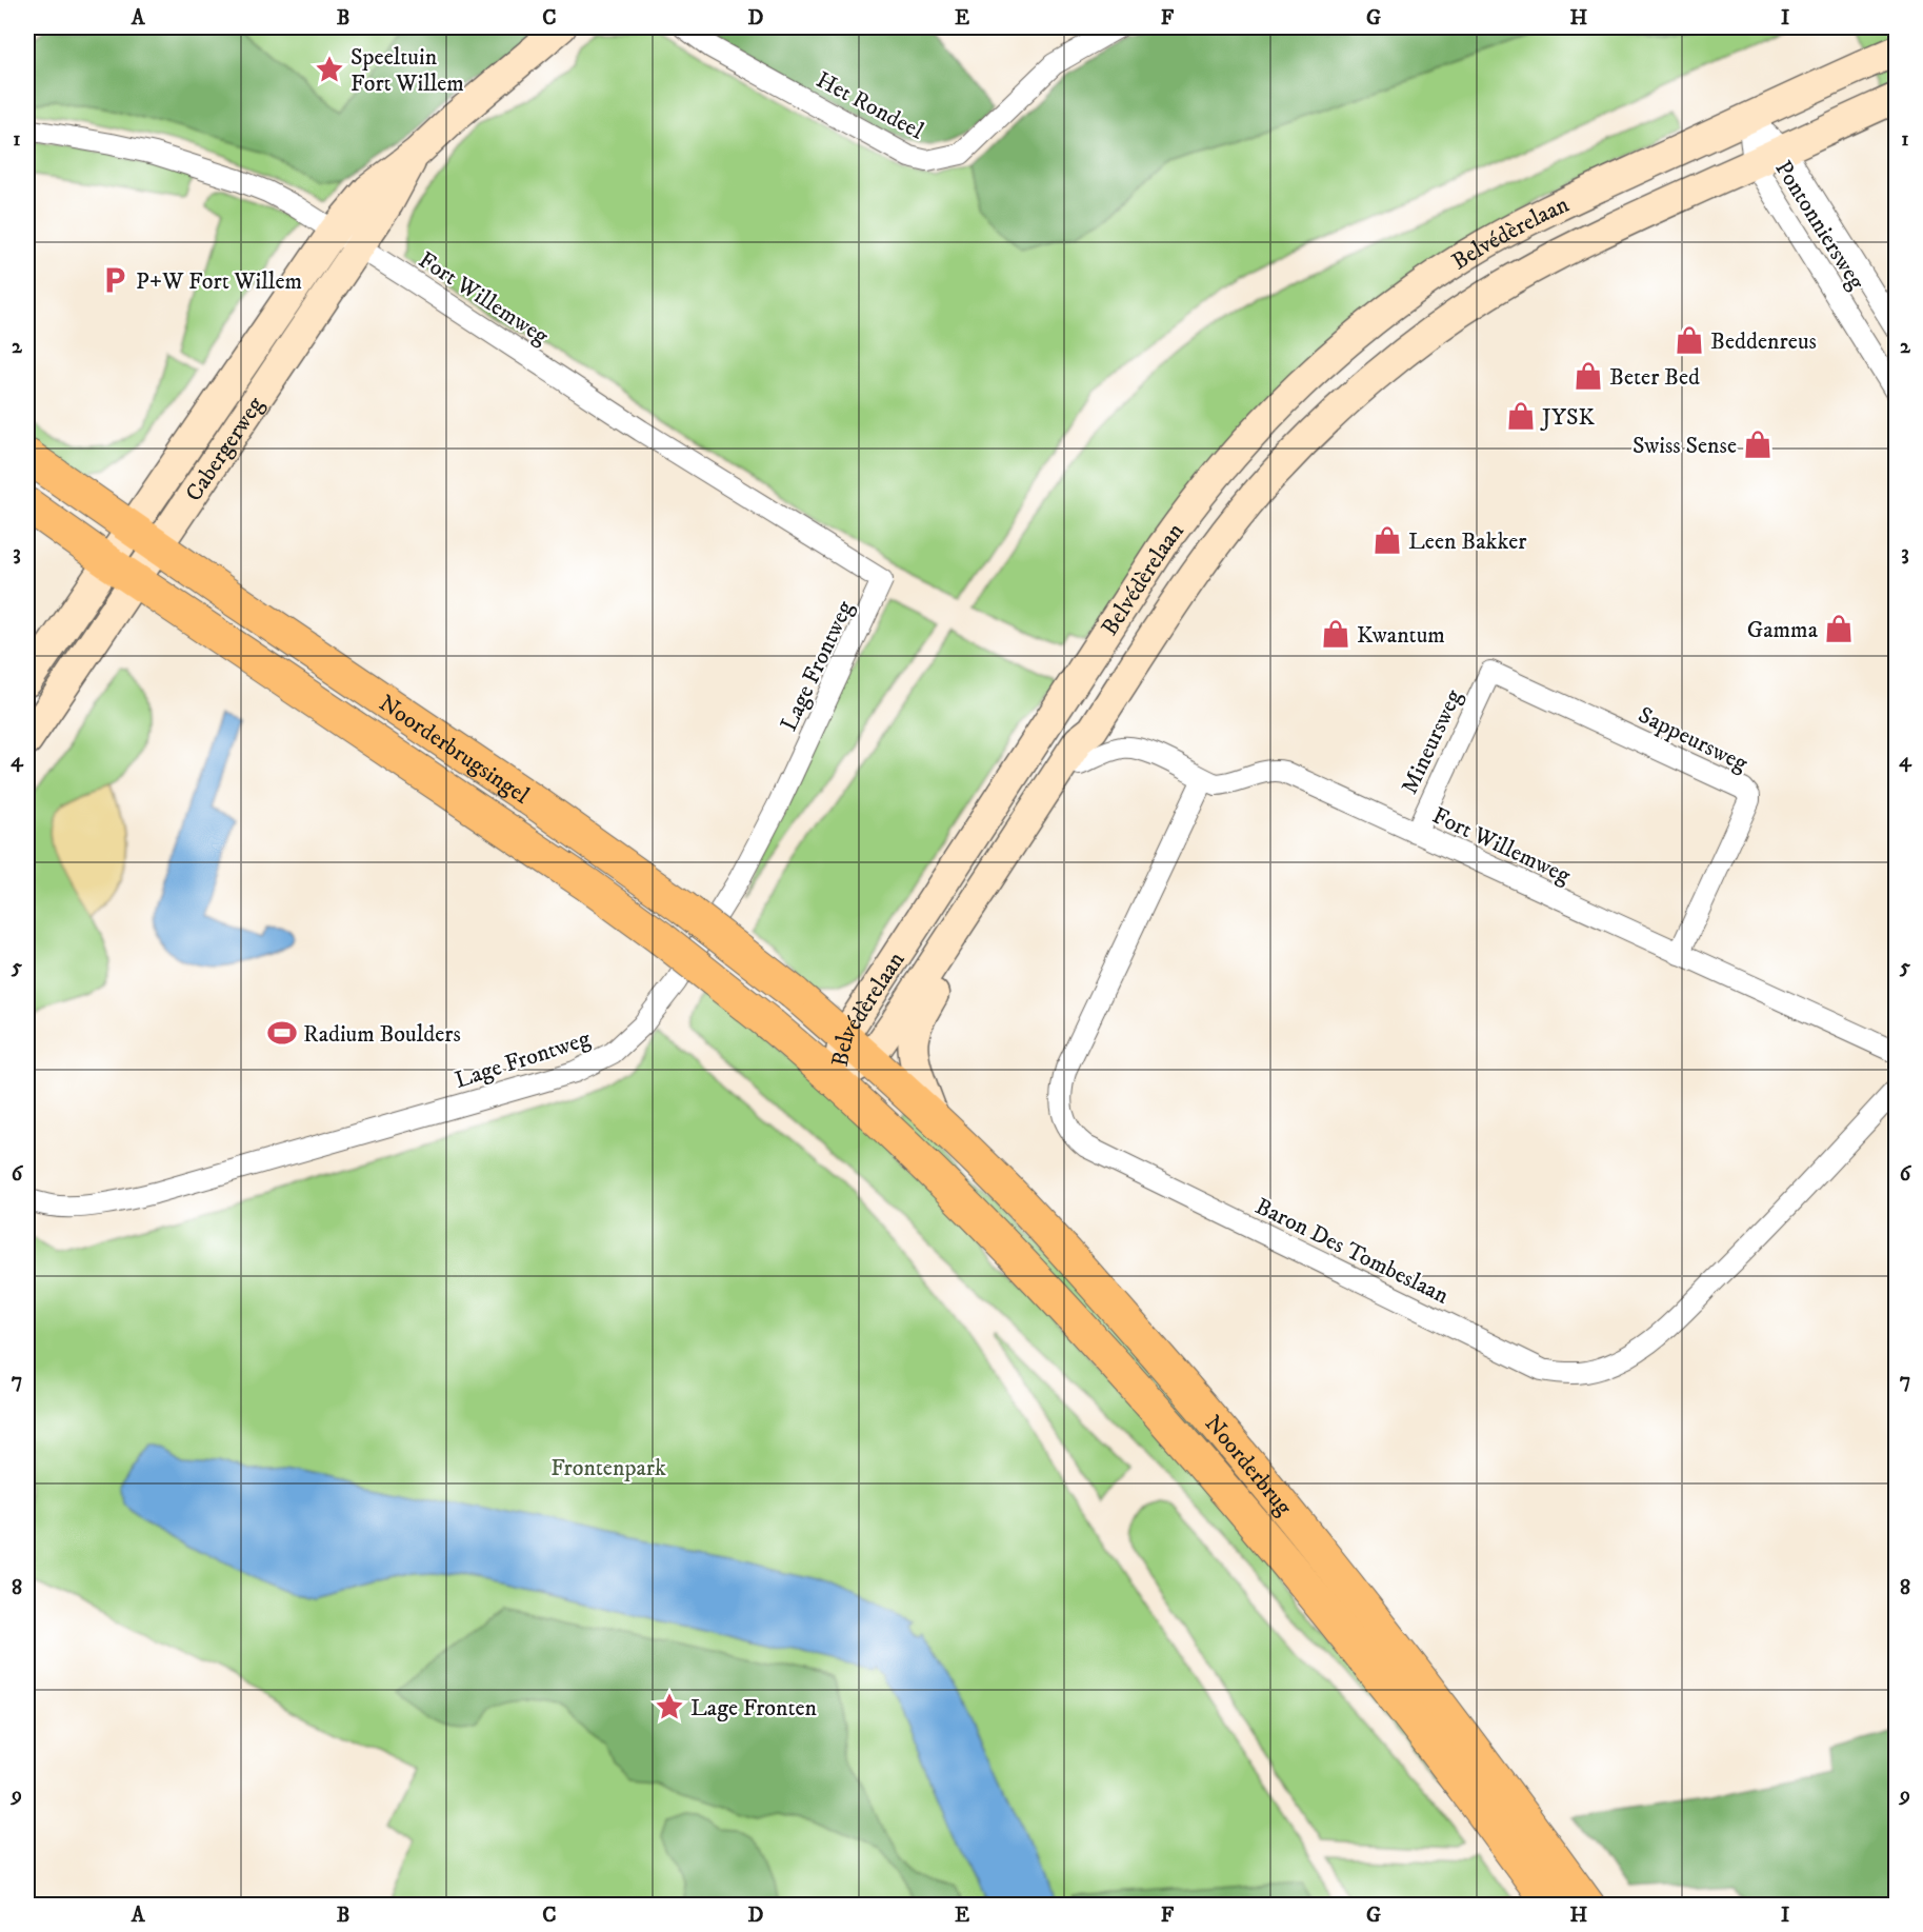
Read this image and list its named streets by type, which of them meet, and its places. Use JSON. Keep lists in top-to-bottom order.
{
  "streets": {
    "main road": [
      "Belvédèrelaan",
      "Cabergerweg",
      "Noorderbrugsingel",
      "Noorderbrug"
    ],
    "street": [
      "Het Rondeel",
      "Pontonniersweg",
      "Fort Willemweg",
      "Lage Frontweg",
      "Sappeursweg",
      "Mineursweg",
      "Baron Des Tombeslaan"
    ]
  },
  "crossings": [
    ["Pontonniersweg", "Belvédèrelaan"],
    ["Belvédèrelaan", "Noorderbrugsingel"],
    ["Belvédèrelaan", "Noorderbrug"],
    ["Fort Willemweg", "Cabergerweg"],
    ["Fort Willemweg", "Lage Frontweg"],
    ["Fort Willemweg", "Sappeursweg"],
    ["Fort Willemweg", "Mineursweg"],
    ["Fort Willemweg", "Baron Des Tombeslaan"],
    ["Cabergerweg", "Noorderbrugsingel"],
    ["Sappeursweg", "Mineursweg"],
    ["Noorderbrugsingel", "Noorderbrug"]
  ],
  "parks": ["Frontenpark"],
  "places": {
    "place": ["Speeltuin Fort Willem", "Lage Fronten"],
    "parking": ["P+W Fort Willem"],
    "shop": [
      "Beddenreus",
      "Beter Bed",
      "JYSK",
      "Swiss Sense",
      "Leen Bakker",
      "Gamma",
      "Kwantum"
    ],
    "sports": ["Radium Boulders"]
  },
  "grid": {
    "columns": [
      "A",
      "B",
      "C",
      "D",
      "E",
      "F",
      "G",
      "H",
      "I"
    ],
    "rows": [
      "1",
      "2",
      "3",
      "4",
      "5",
      "6",
      "7",
      "8",
      "9"
    ]
  }
}
